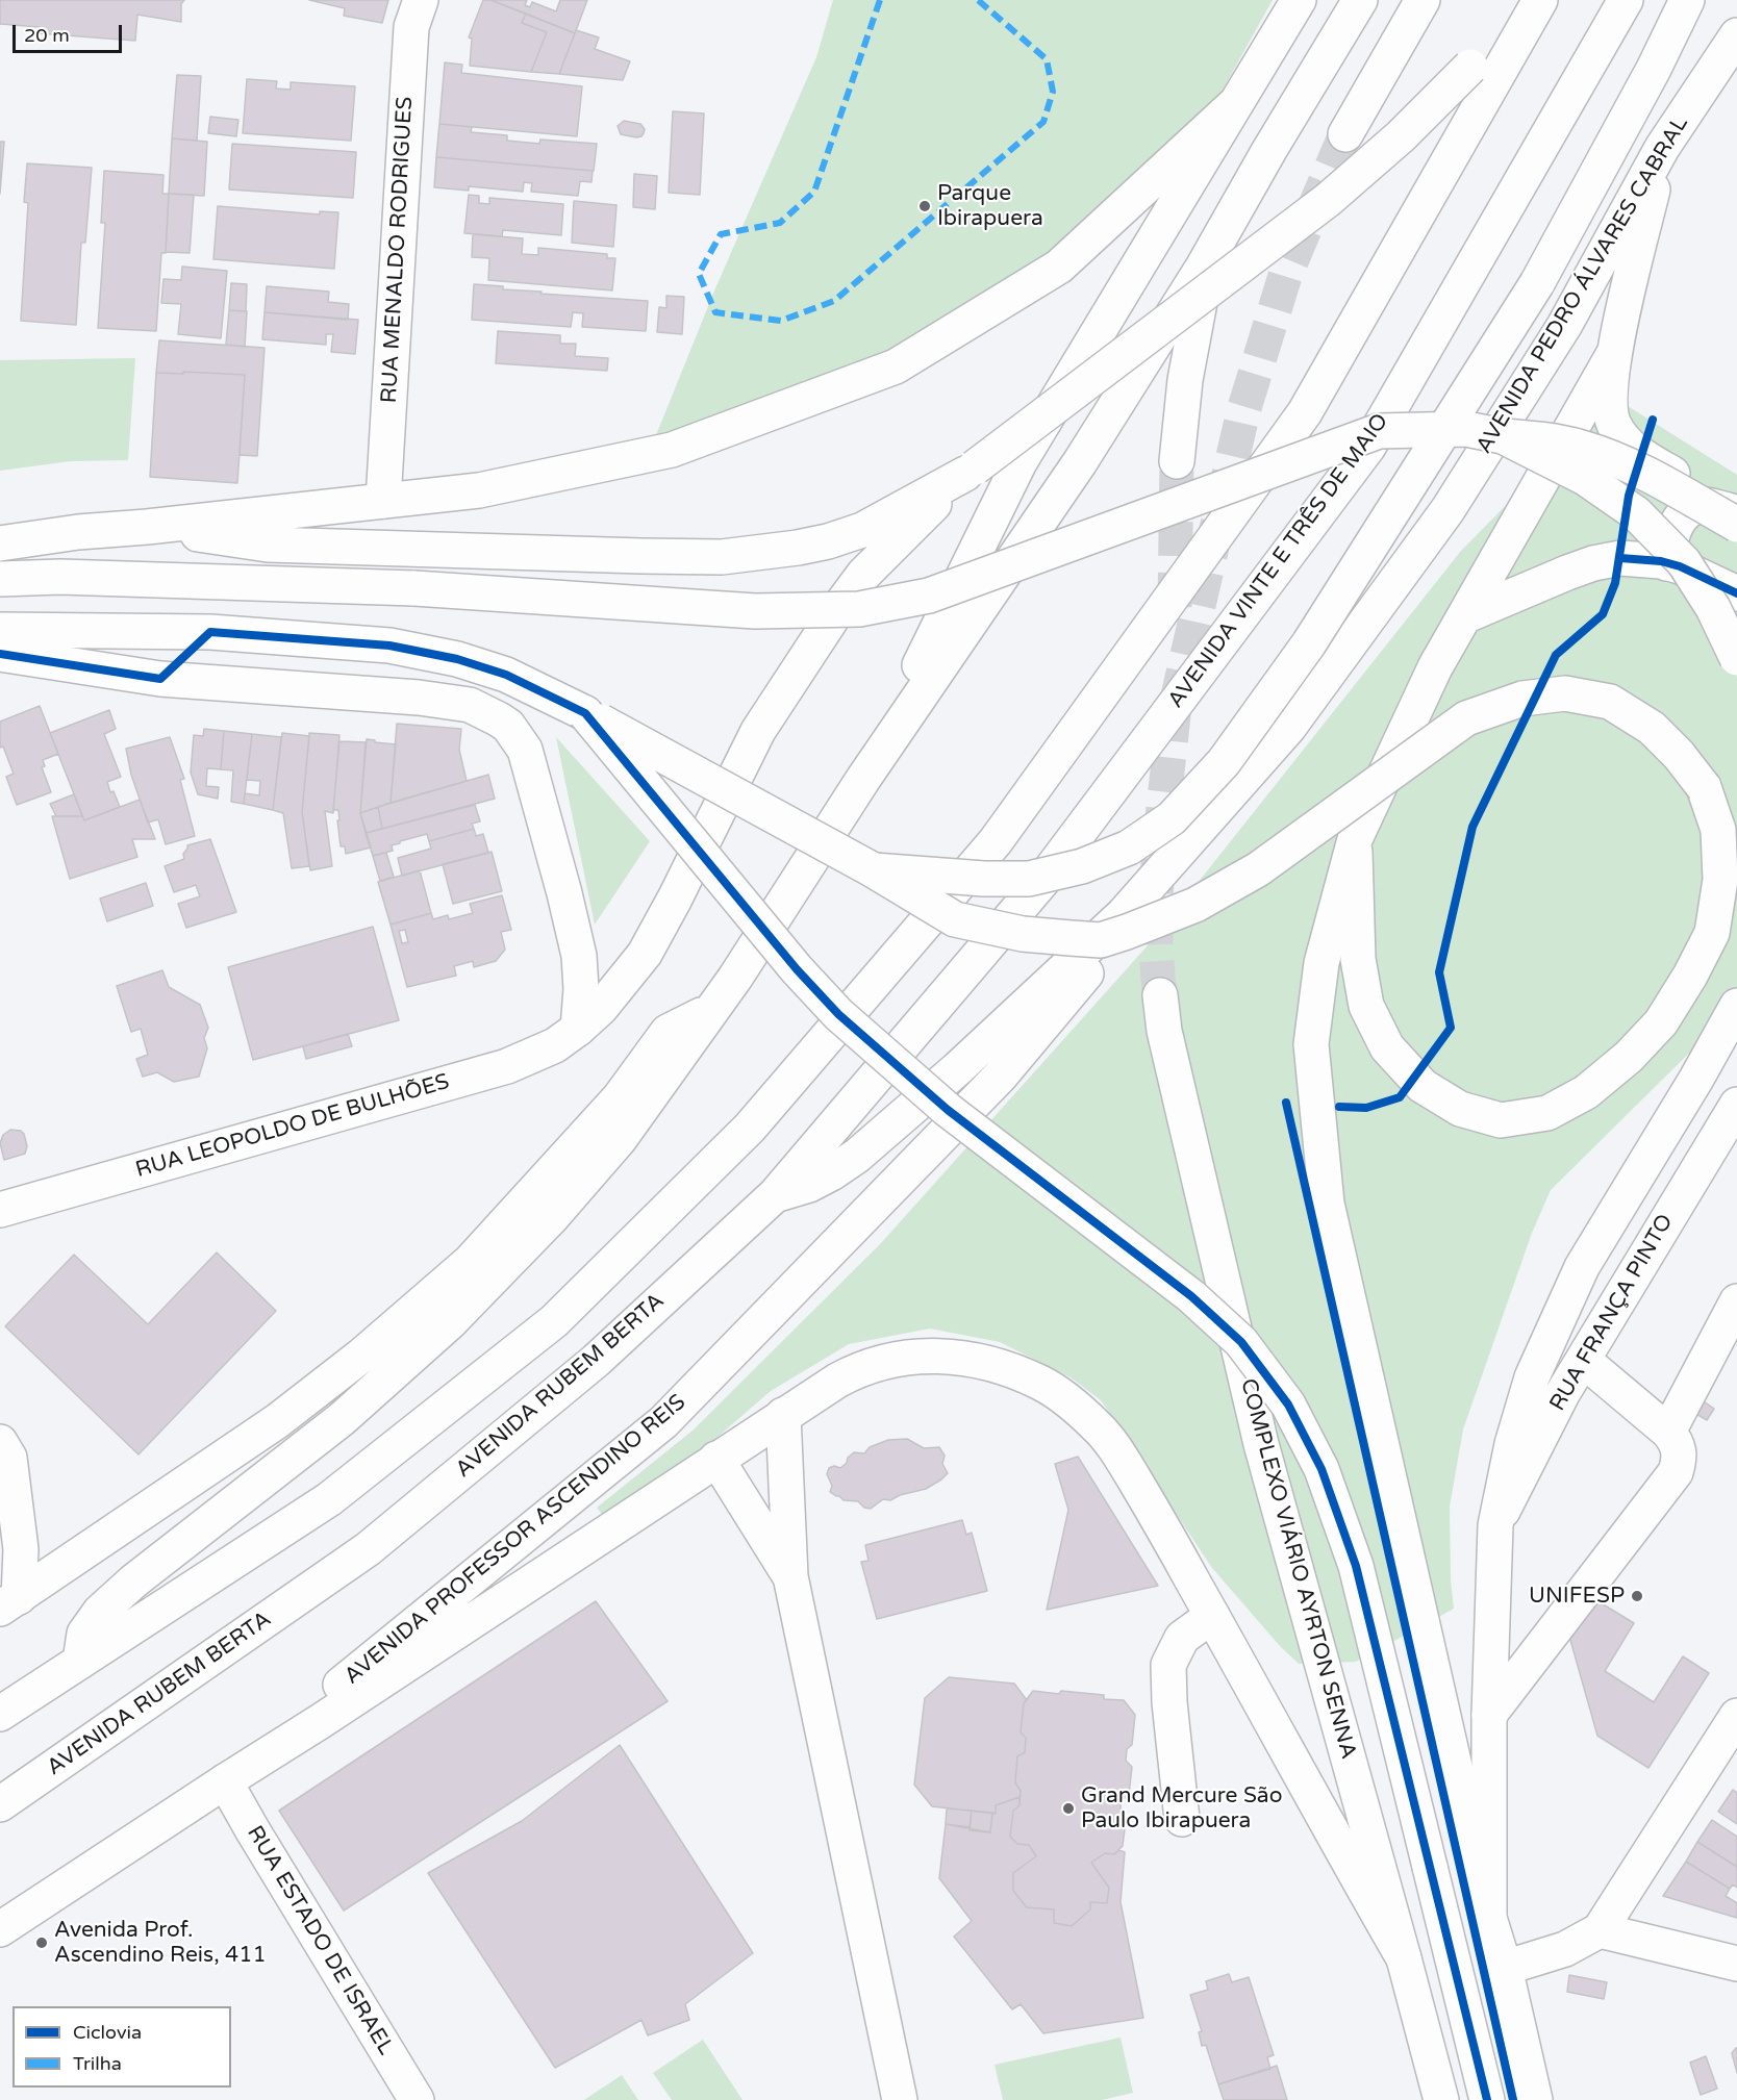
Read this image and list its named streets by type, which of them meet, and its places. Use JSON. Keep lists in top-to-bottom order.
{
  "streets": {
    "main road": [
      "RUA MENALDO RODRIGUES",
      "AVENIDA PEDRO ÁLVARES CABRAL",
      "AVENIDA VINTE E TRÊS DE MAIO",
      "RUA LEOPOLDO DE BULHÕES",
      "RUA FRANÇA PINTO",
      "AVENIDA RUBEM BERTA",
      "AVENIDA PROFESSOR ASCENDINO REIS",
      "COMPLEXO VIÁRIO AYRTON SENNA",
      "RUA ESTADO DE ISRAEL"
    ]
  },
  "crossings": [
    ["AVENIDA PEDRO ÁLVARES CABRAL", "AVENIDA PROFESSOR ASCENDINO REIS"],
    ["AVENIDA VINTE E TRÊS DE MAIO", "AVENIDA RUBEM BERTA"]
  ],
  "places": [
    "Parque Ibirapuera",
    "UNIFESP",
    "Grand Mercure São Paulo Ibirapuera",
    "Avenida Prof. Ascendino Reis, 411"
  ],
  "legend": ["Ciclovia", "Trilha"],
  "scale_bar": "20 m"
}
